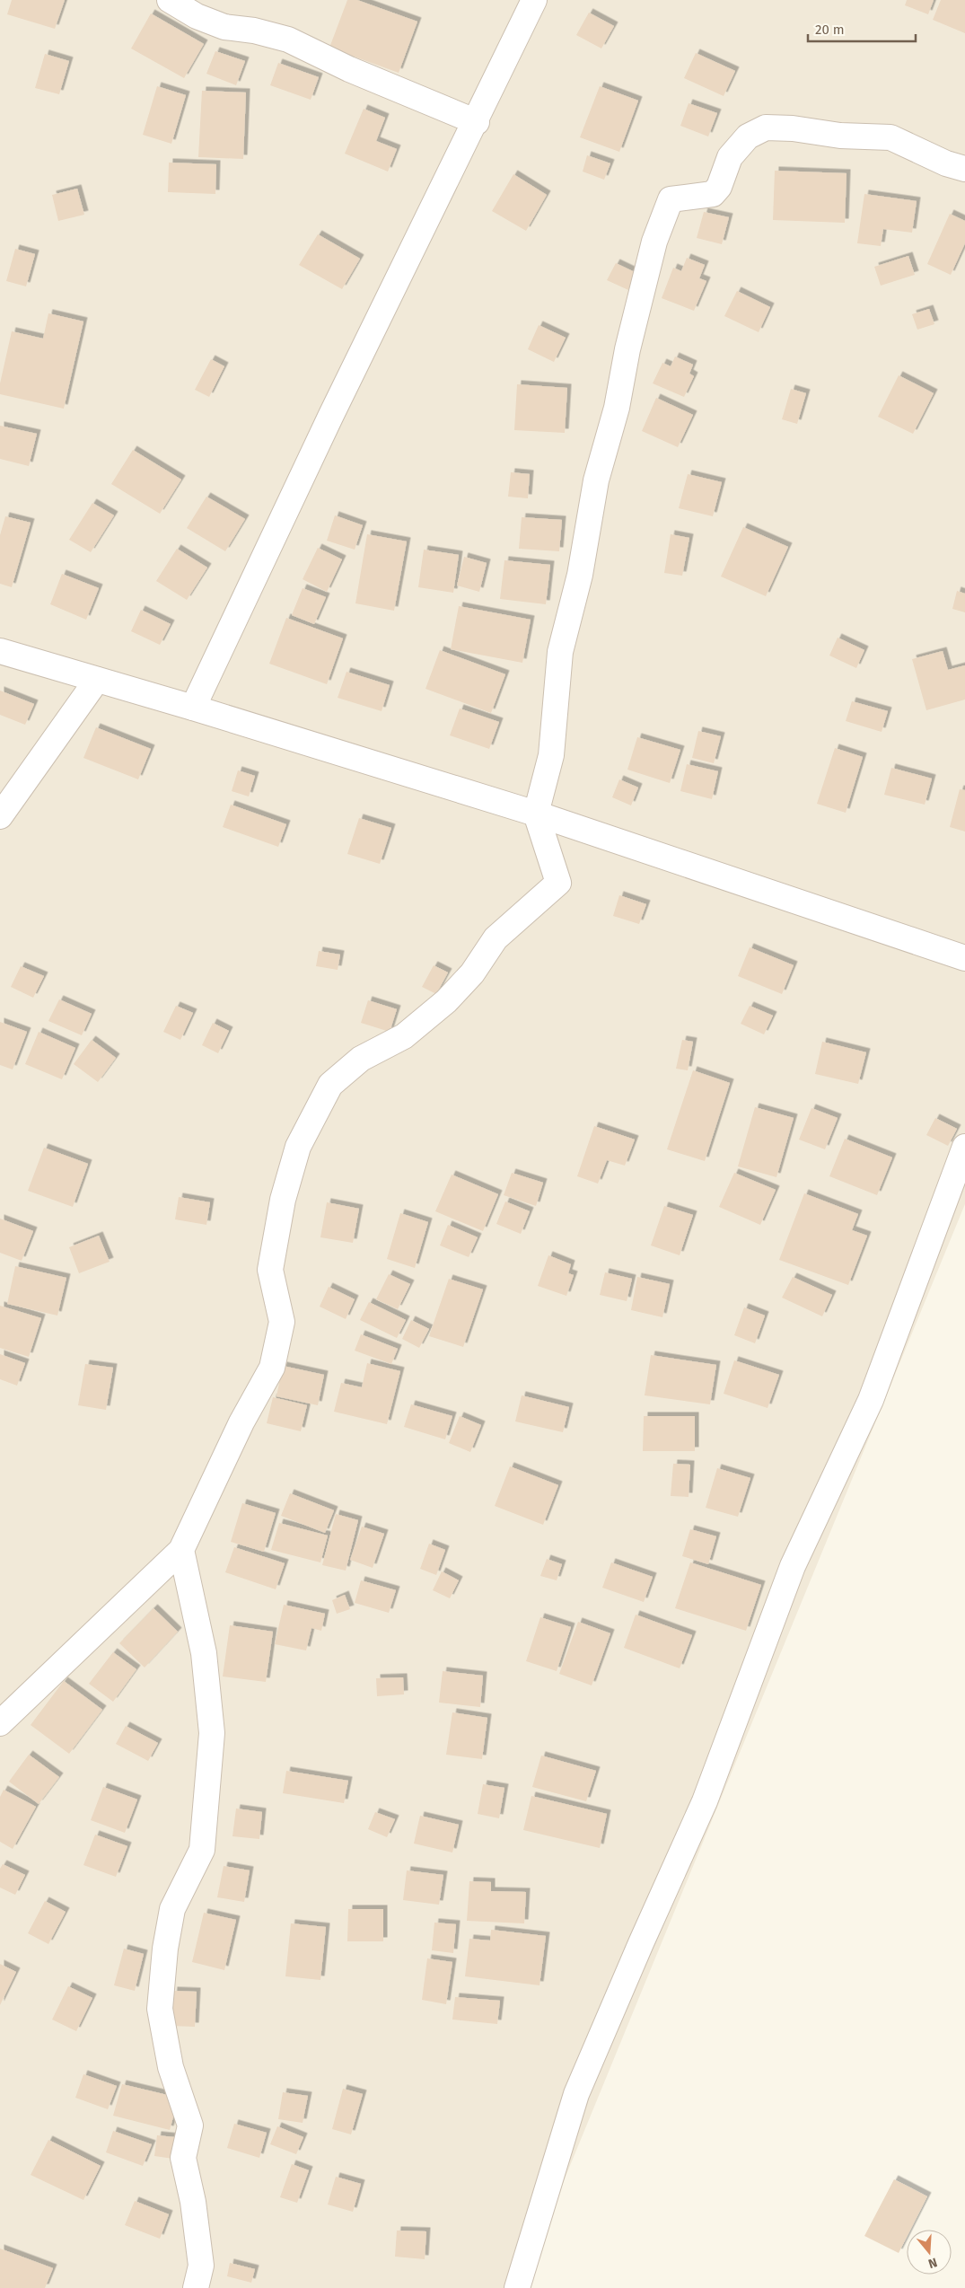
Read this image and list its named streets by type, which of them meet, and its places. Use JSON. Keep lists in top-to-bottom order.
{
  "scale_bar": "20 m",
  "north": "bottom"
}
